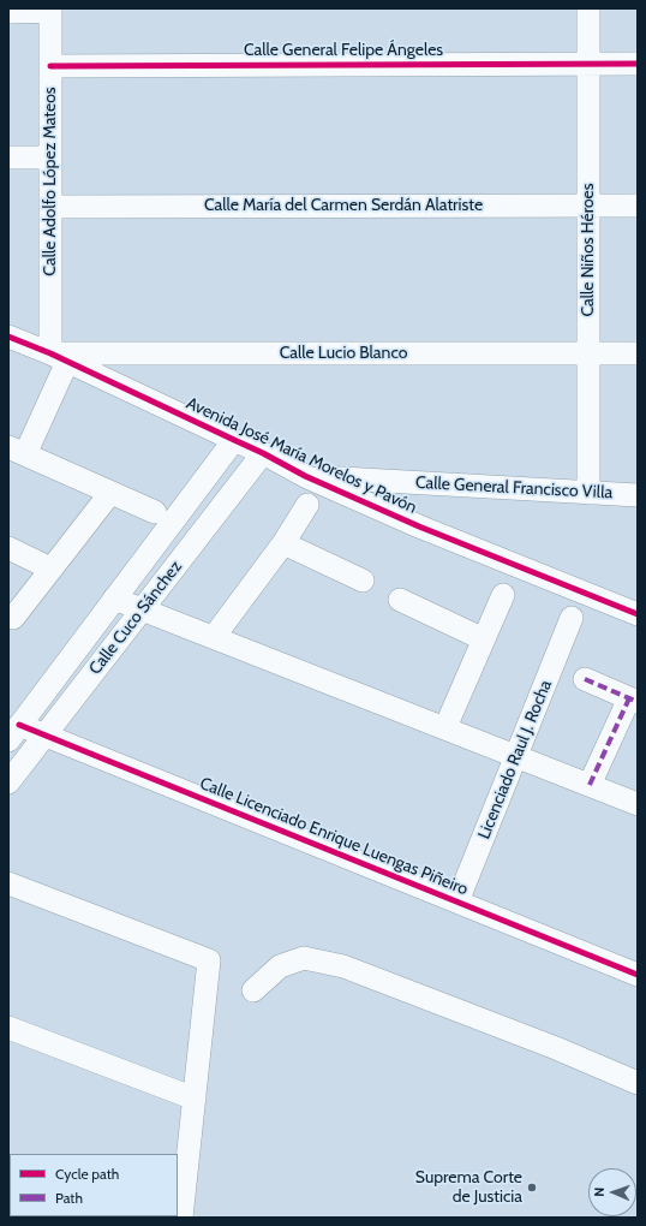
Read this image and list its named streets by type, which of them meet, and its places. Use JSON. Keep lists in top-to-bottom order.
{
  "streets": {
    "street": [
      "Calle General Felipe Ángeles",
      "Calle Adolfo López Mateos",
      "Calle María del Carmen Serdán Alatriste",
      "Calle Niños Héroes",
      "Calle Lucio Blanco",
      "Avenida José María Morelos y Pavón",
      "Calle General Francisco Villa",
      "Calle Cuco Sánchez",
      "Licenciado Raul J. Rocha",
      "Calle Licenciado Enrique Luengas Piñeiro"
    ]
  },
  "crossings": [
    ["Calle General Felipe Ángeles", "Calle Adolfo López Mateos"],
    ["Calle General Felipe Ángeles", "Calle Niños Héroes"],
    ["Calle Adolfo López Mateos", "Calle María del Carmen Serdán Alatriste"],
    ["Calle Adolfo López Mateos", "Calle Lucio Blanco"],
    ["Calle Adolfo López Mateos", "Avenida José María Morelos y Pavón"],
    ["Calle María del Carmen Serdán Alatriste", "Calle Niños Héroes"],
    ["Calle Niños Héroes", "Calle Lucio Blanco"],
    ["Calle Niños Héroes", "Calle General Francisco Villa"],
    ["Calle Lucio Blanco", "Avenida José María Morelos y Pavón"],
    ["Avenida José María Morelos y Pavón", "Calle General Francisco Villa"],
    ["Avenida José María Morelos y Pavón", "Calle Cuco Sánchez"],
    ["Calle Cuco Sánchez", "Calle Licenciado Enrique Luengas Piñeiro"],
    ["Licenciado Raul J. Rocha", "Calle Licenciado Enrique Luengas Piñeiro"]
  ],
  "places": ["Suprema Corte de Justicia"],
  "legend": ["Cycle path", "Path"],
  "north": "left"
}
